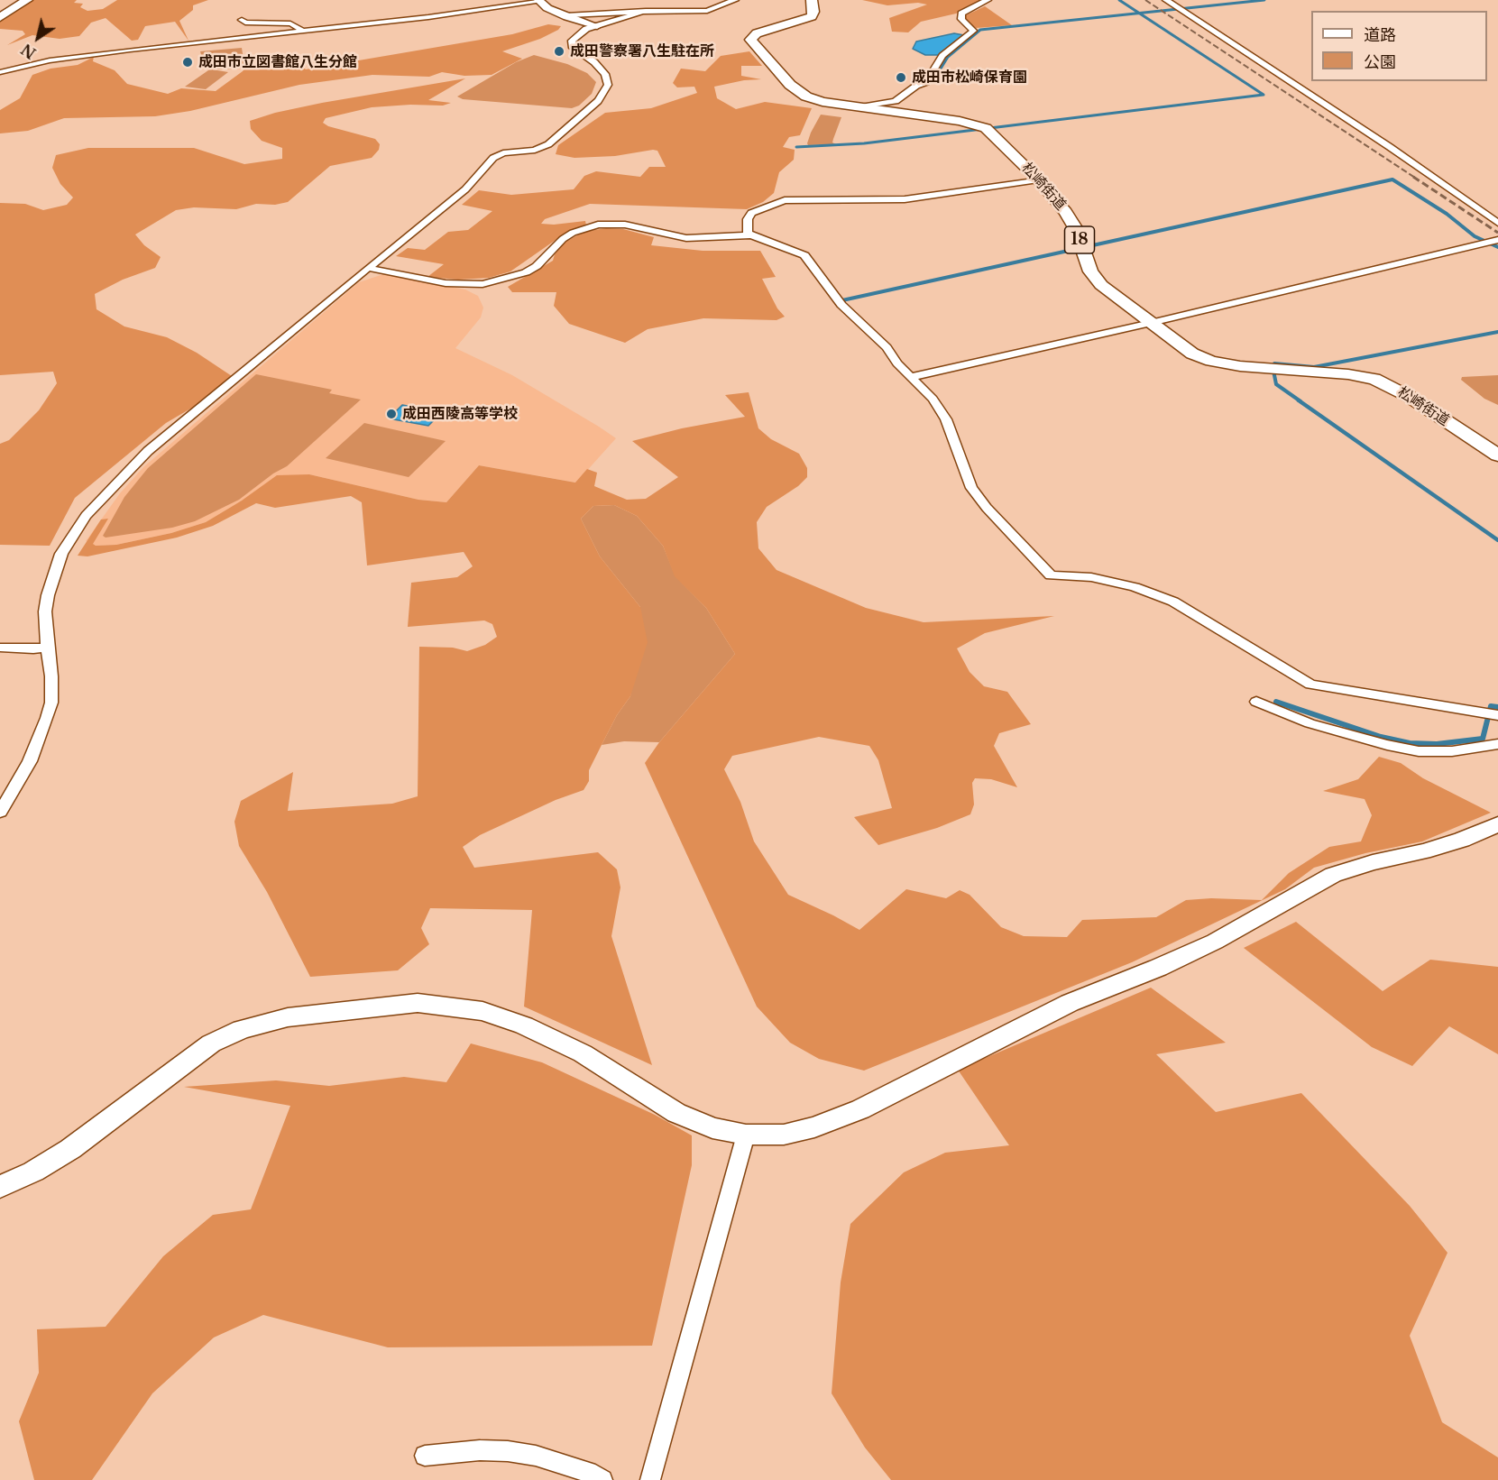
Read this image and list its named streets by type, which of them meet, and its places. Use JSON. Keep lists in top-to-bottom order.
{
  "streets": {
    "main road": ["松崎街道", "18"]
  },
  "places": [
    "成田警察署八生駐在所",
    "成田市立図書館八生分館",
    "成田市松崎保育園",
    "成田西陵高等学校"
  ],
  "legend": ["道路", "公園"],
  "north": "bottom left"
}
